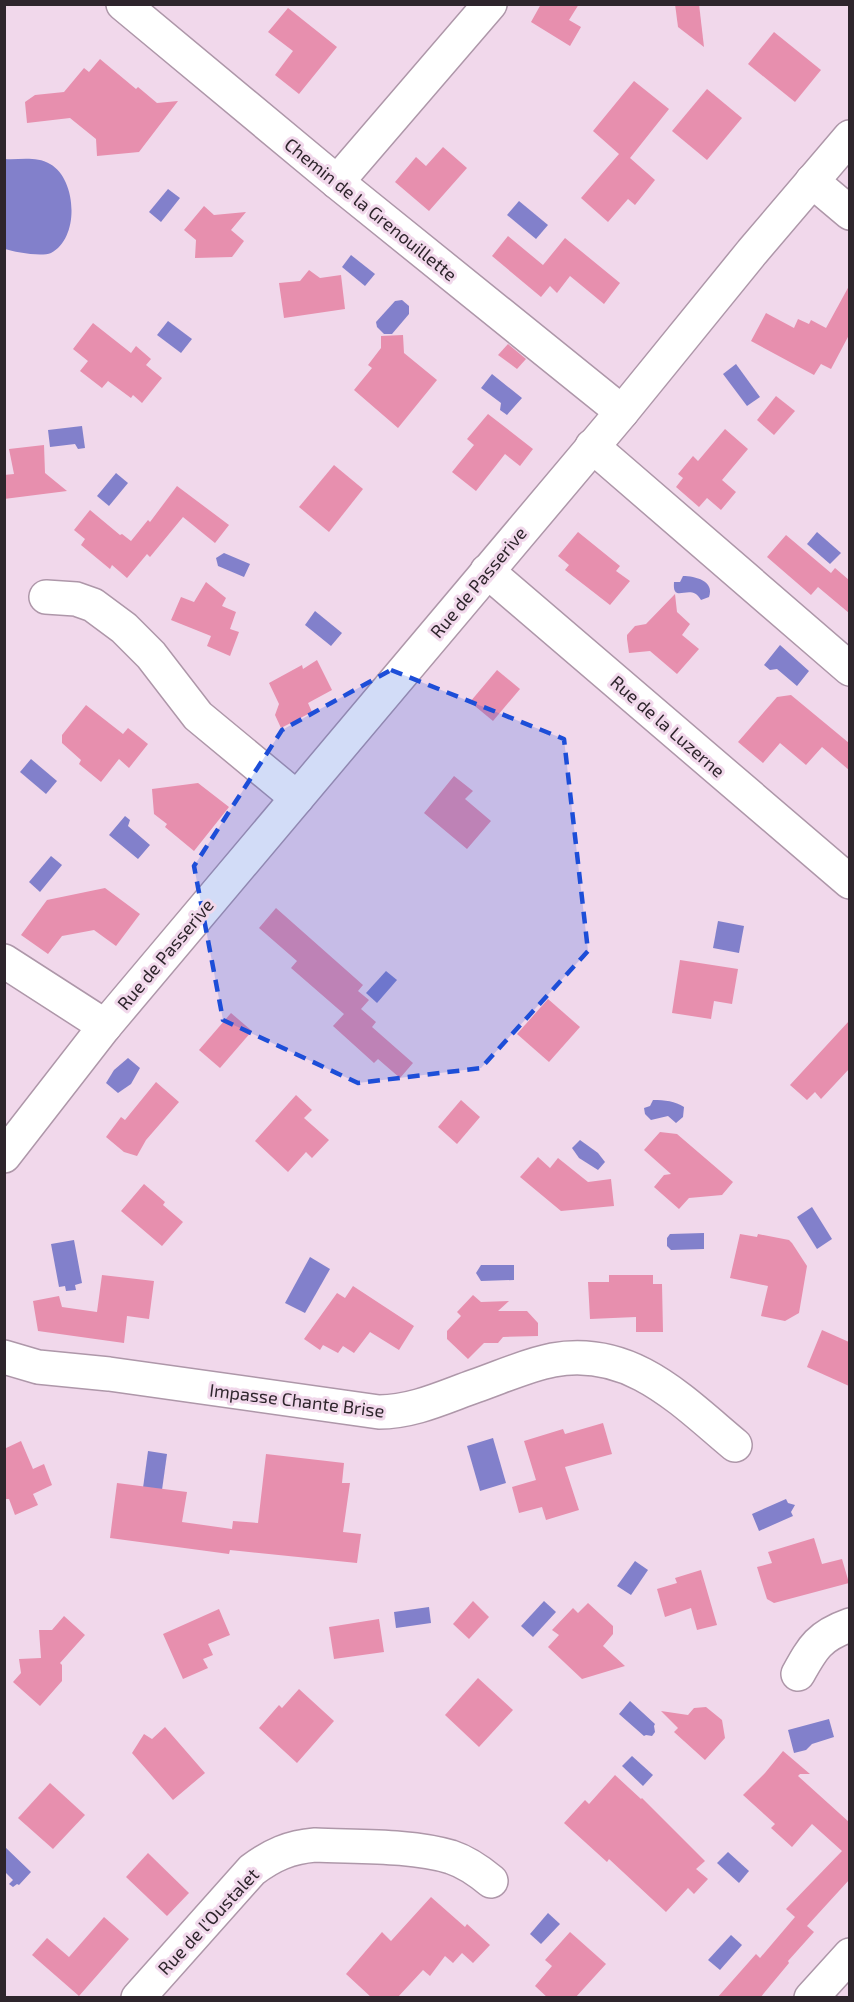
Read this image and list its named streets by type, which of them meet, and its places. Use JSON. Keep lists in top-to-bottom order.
{
  "streets": {
    "street": [
      "Chemin de la Grenouillette",
      "Rue de Passerive",
      "Rue de la Luzerne",
      "Impasse Chante Brise",
      "Rue de l'Oustalet"
    ]
  },
  "crossings": [
    ["Chemin de la Grenouillette", "Rue de Passerive"],
    ["Rue de Passerive", "Rue de la Luzerne"]
  ]
}
